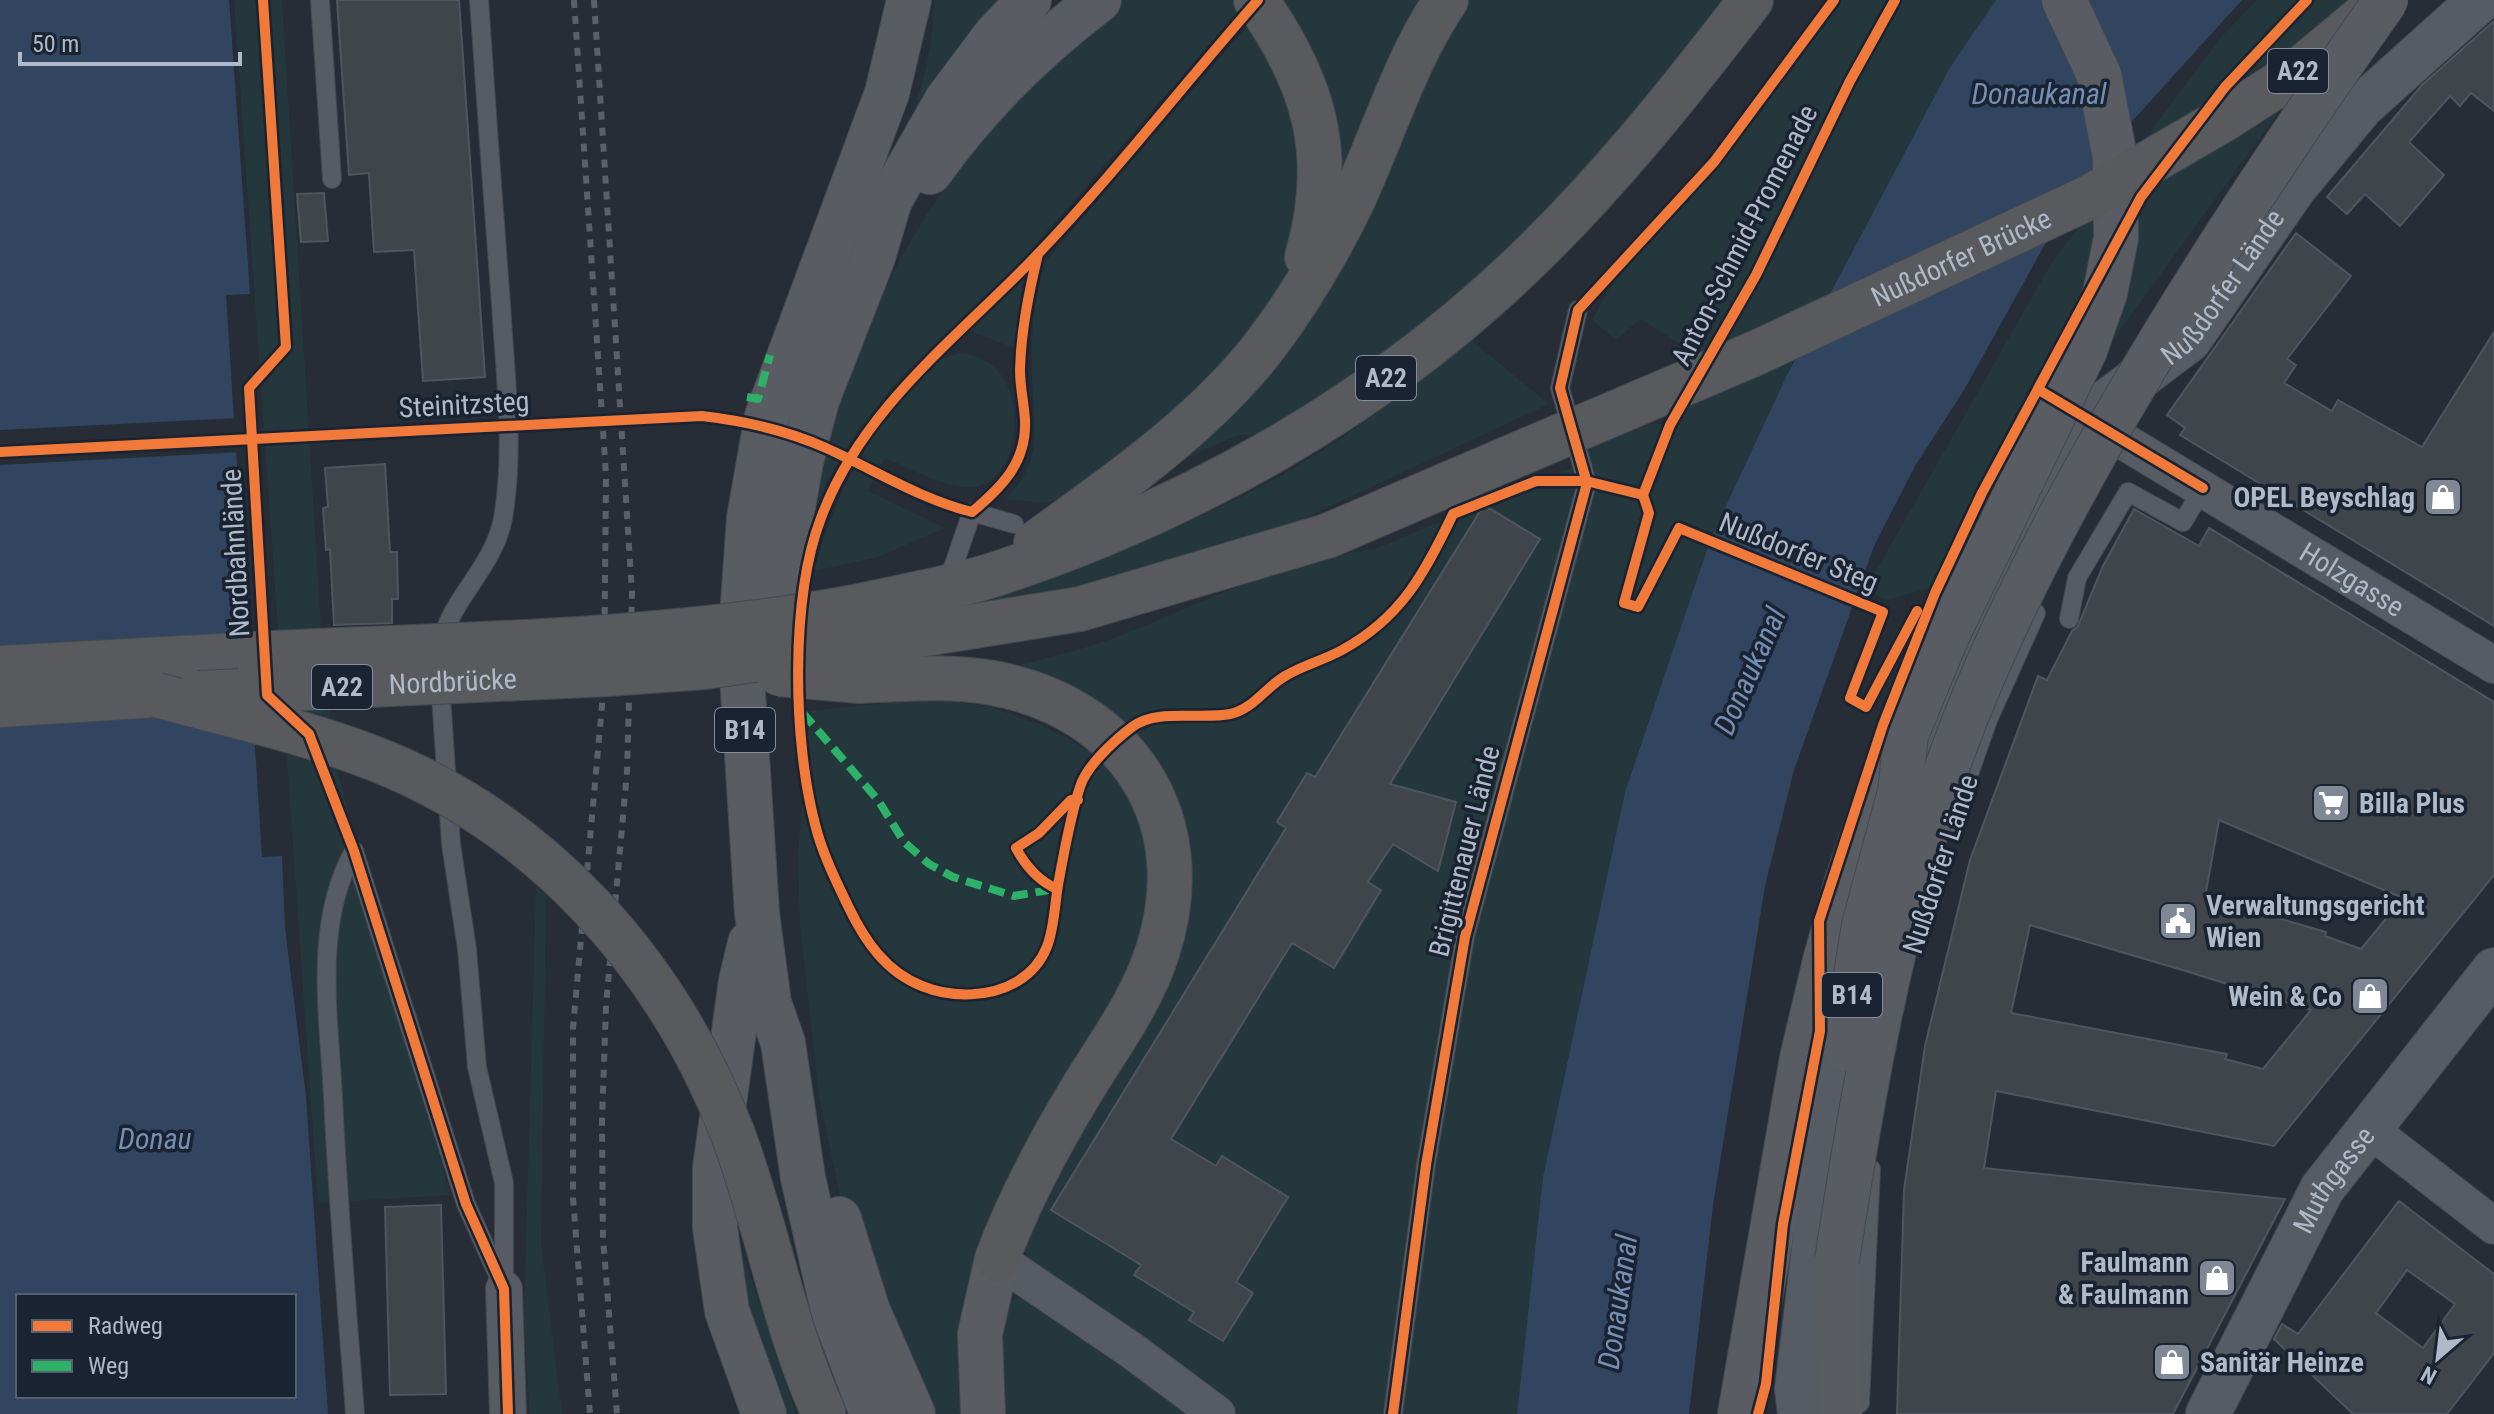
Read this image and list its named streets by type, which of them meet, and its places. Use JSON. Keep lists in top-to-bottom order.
{
  "streets": {
    "highway": [
      "A22",
      "Nußdorfer Brücke",
      "Nordbrücke",
      "B14"
    ],
    "street": ["Nußdorfer Lände", "Holzgasse", "Muthgasse"],
    "lane": ["Brigittenauer Lände"],
    "cycle path": [
      "Anton-Schmid-Promenade",
      "Steinitzsteg",
      "Nußdorfer Steg",
      "Nordbahnlände"
    ]
  },
  "crossings": [
    ["A22", "Nußdorfer Brücke"],
    ["A22", "Nordbrücke"],
    ["Nußdorfer Brücke", "Nordbrücke"],
    ["Nußdorfer Lände", "Holzgasse"]
  ],
  "water": ["Donaukanal", "Donau"],
  "places": {
    "shop": [
      "OPEL Beyschlag",
      "Wein & Co",
      "Faulmann & Faulmann",
      "Sanitär Heinze"
    ],
    "supermarket": ["Billa Plus"],
    "public building": ["Verwaltungsgericht Wien"]
  },
  "legend": ["Radweg", "Weg"],
  "scale_bar": "50 m",
  "north": "bottom left"
}
